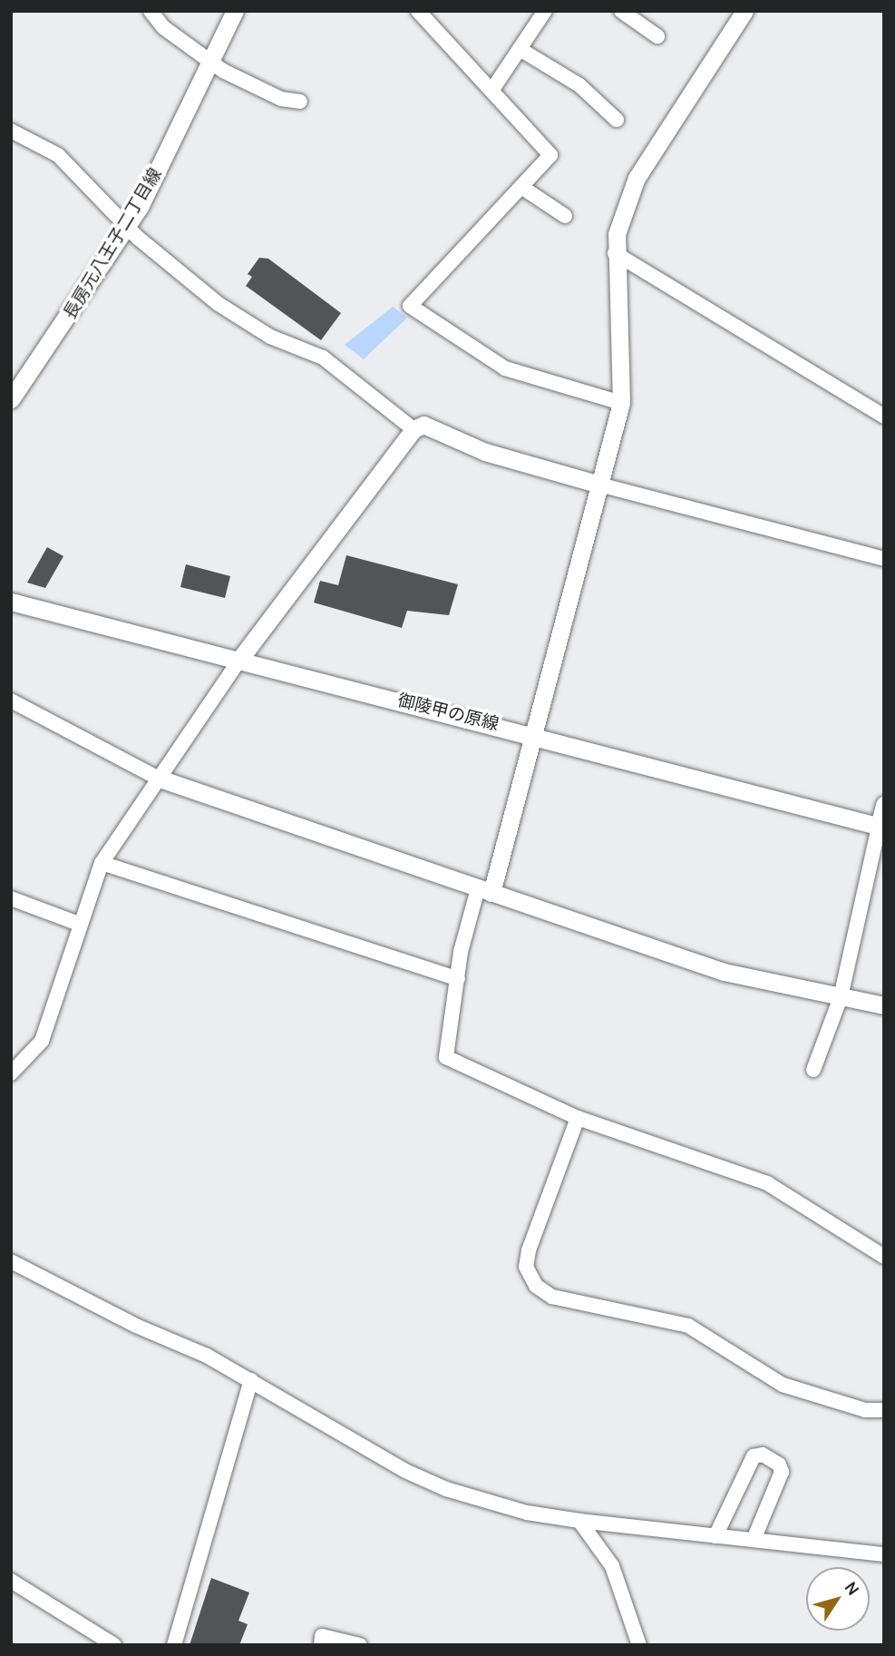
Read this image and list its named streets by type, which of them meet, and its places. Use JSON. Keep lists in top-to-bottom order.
{
  "streets": {
    "street": ["長房元八王子二丁目線", "御陵甲の原線"]
  },
  "north": "top right"
}
